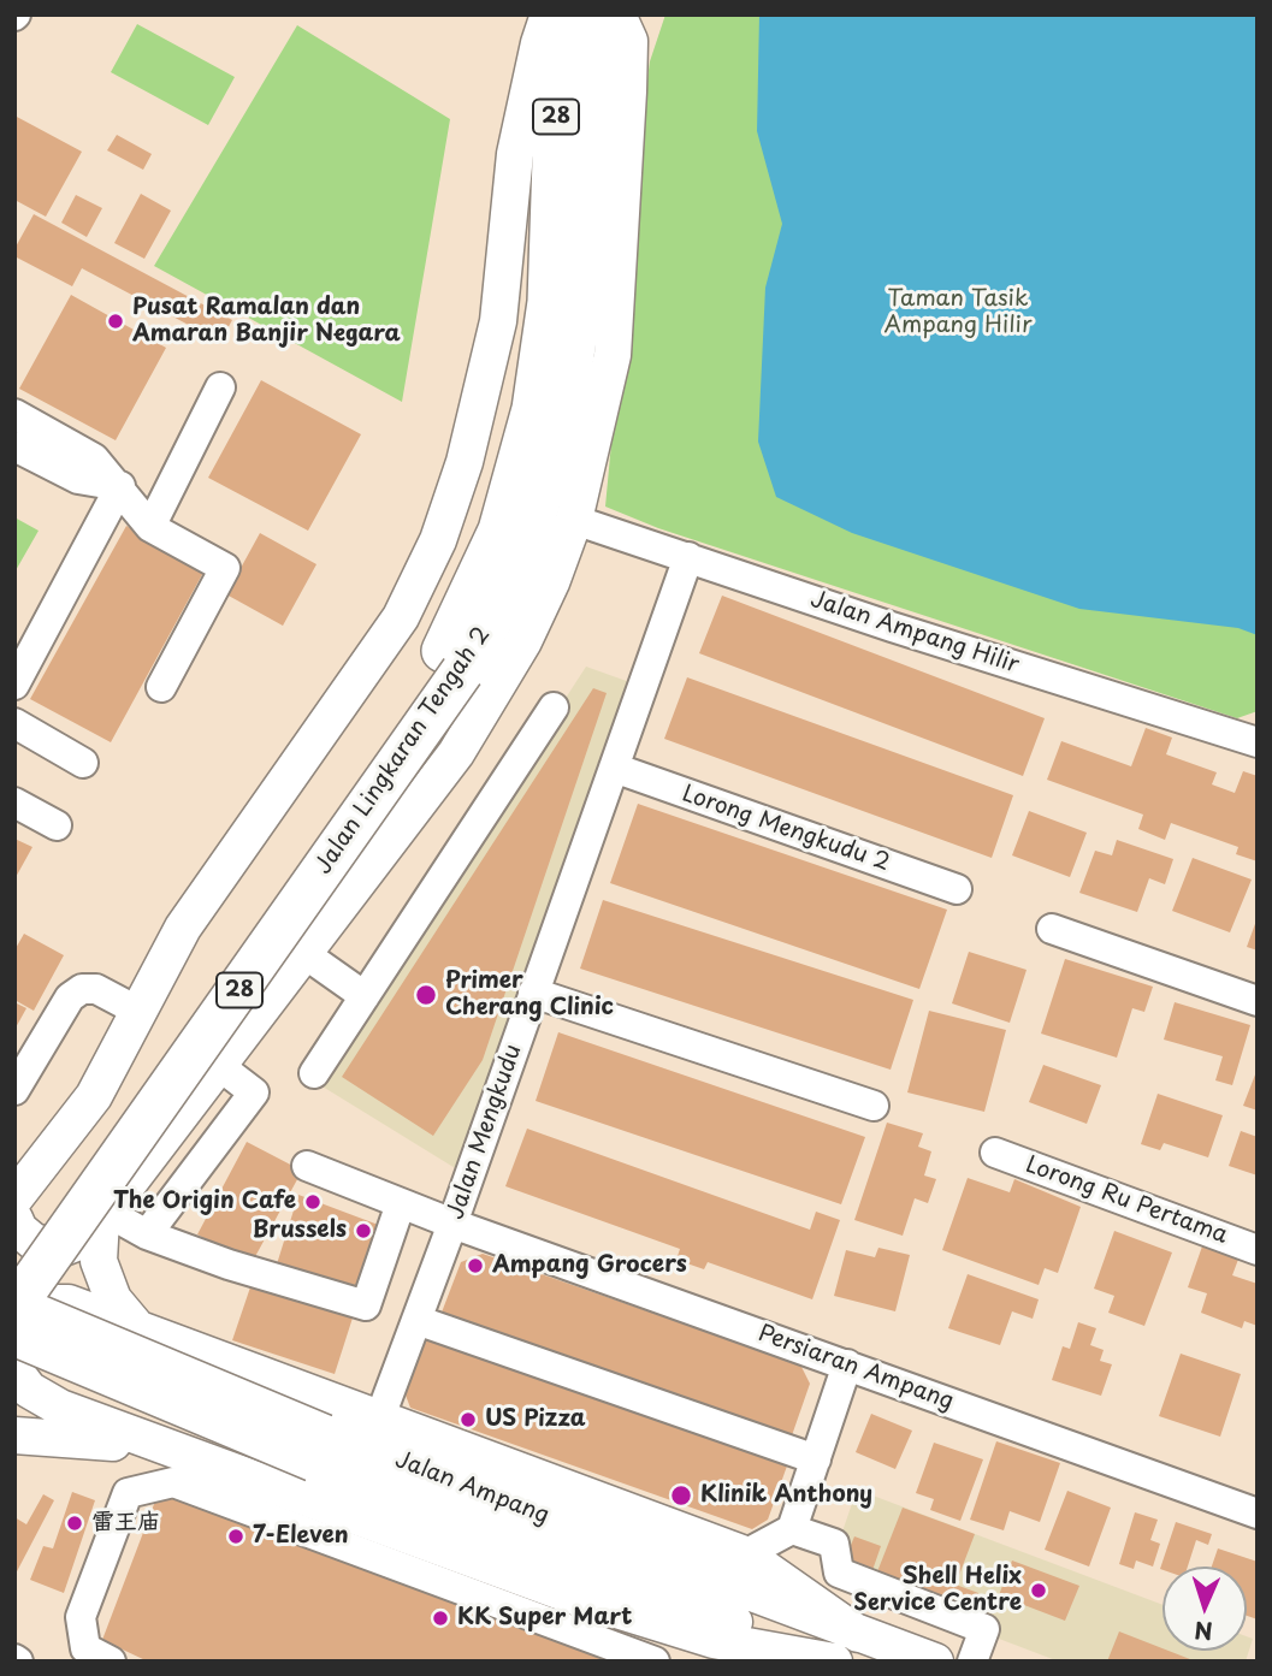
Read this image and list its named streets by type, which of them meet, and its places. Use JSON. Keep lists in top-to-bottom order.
{
  "streets": {
    "highway": ["28", "Jalan Lingkaran Tengah 2"],
    "main road": ["Jalan Ampang"],
    "street": [
      "Jalan Ampang Hilir",
      "Lorong Mengkudu 2",
      "Jalan Mengkudu",
      "Lorong Ru Pertama",
      "Persiaran Ampang"
    ]
  },
  "crossings": [
    ["Jalan Ampang Hilir", "Jalan Mengkudu"],
    ["Jalan Lingkaran Tengah 2", "Jalan Ampang"],
    ["Lorong Mengkudu 2", "Jalan Mengkudu"],
    ["Jalan Mengkudu", "Persiaran Ampang"]
  ],
  "parks": ["Taman Tasik Ampang Hilir"],
  "places": [
    "Pusat Ramalan dan Amaran Banjir Negara",
    "Primer Cherang Clinic",
    "The Origin Cafe",
    "Brussels",
    "Ampang Grocers",
    "US Pizza",
    "Klinik Anthony",
    "雷王庙",
    "7-Eleven",
    "Shell Helix Service Centre",
    "KK Super Mart"
  ],
  "north": "bottom"
}
